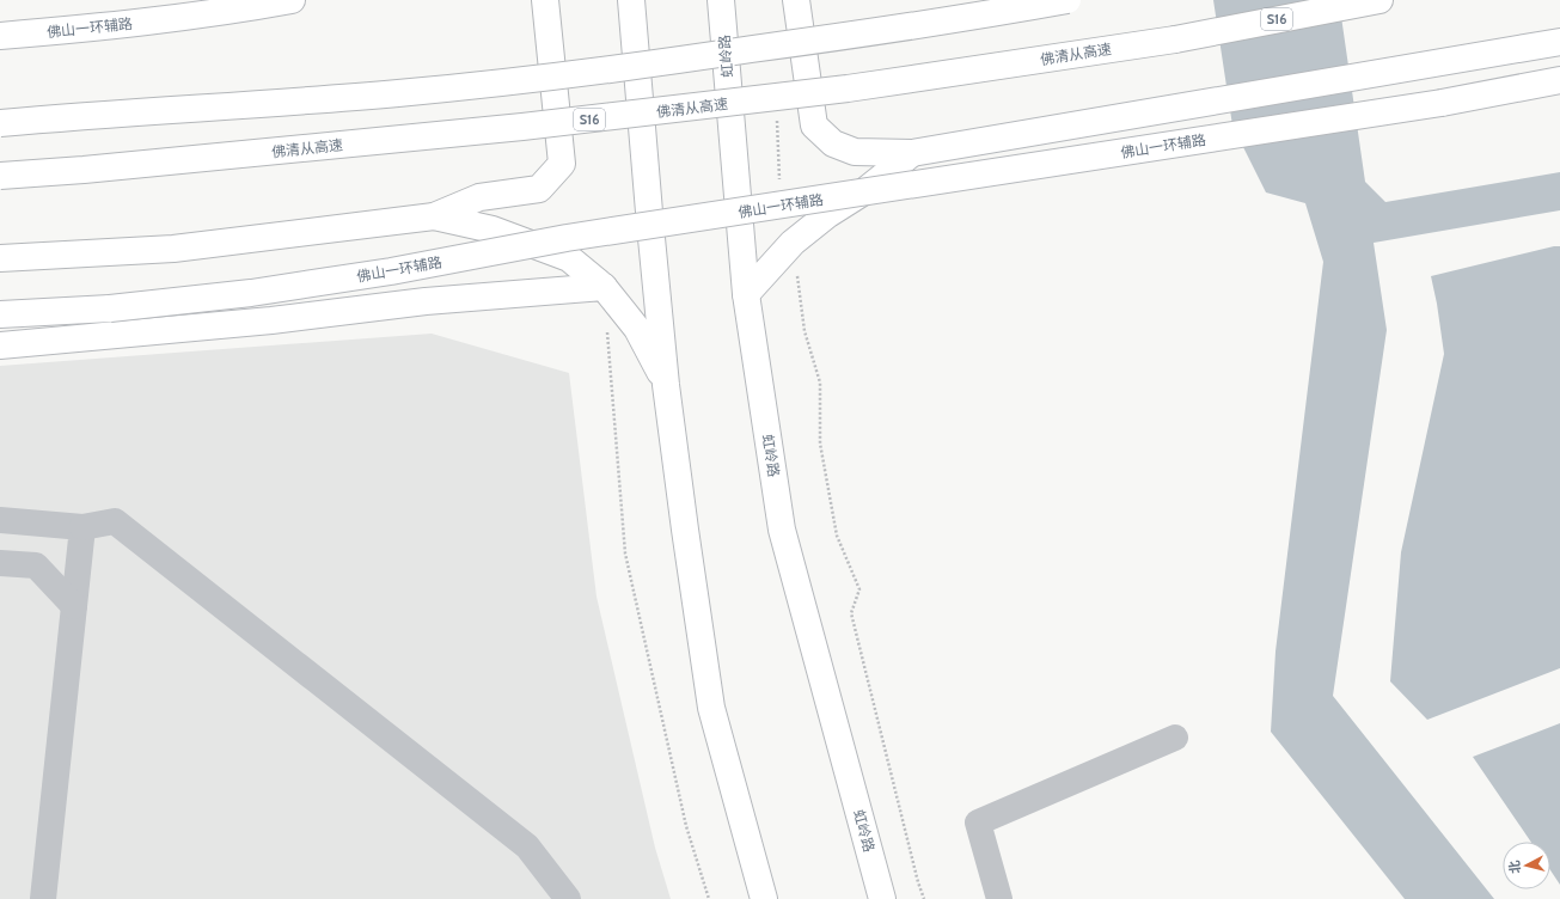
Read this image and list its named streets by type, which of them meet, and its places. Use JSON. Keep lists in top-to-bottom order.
{
  "streets": {
    "main road": [
      "S16",
      "佛山一环辅路",
      "佛清从高速",
      "虹岭路"
    ]
  },
  "north": "left"
}
